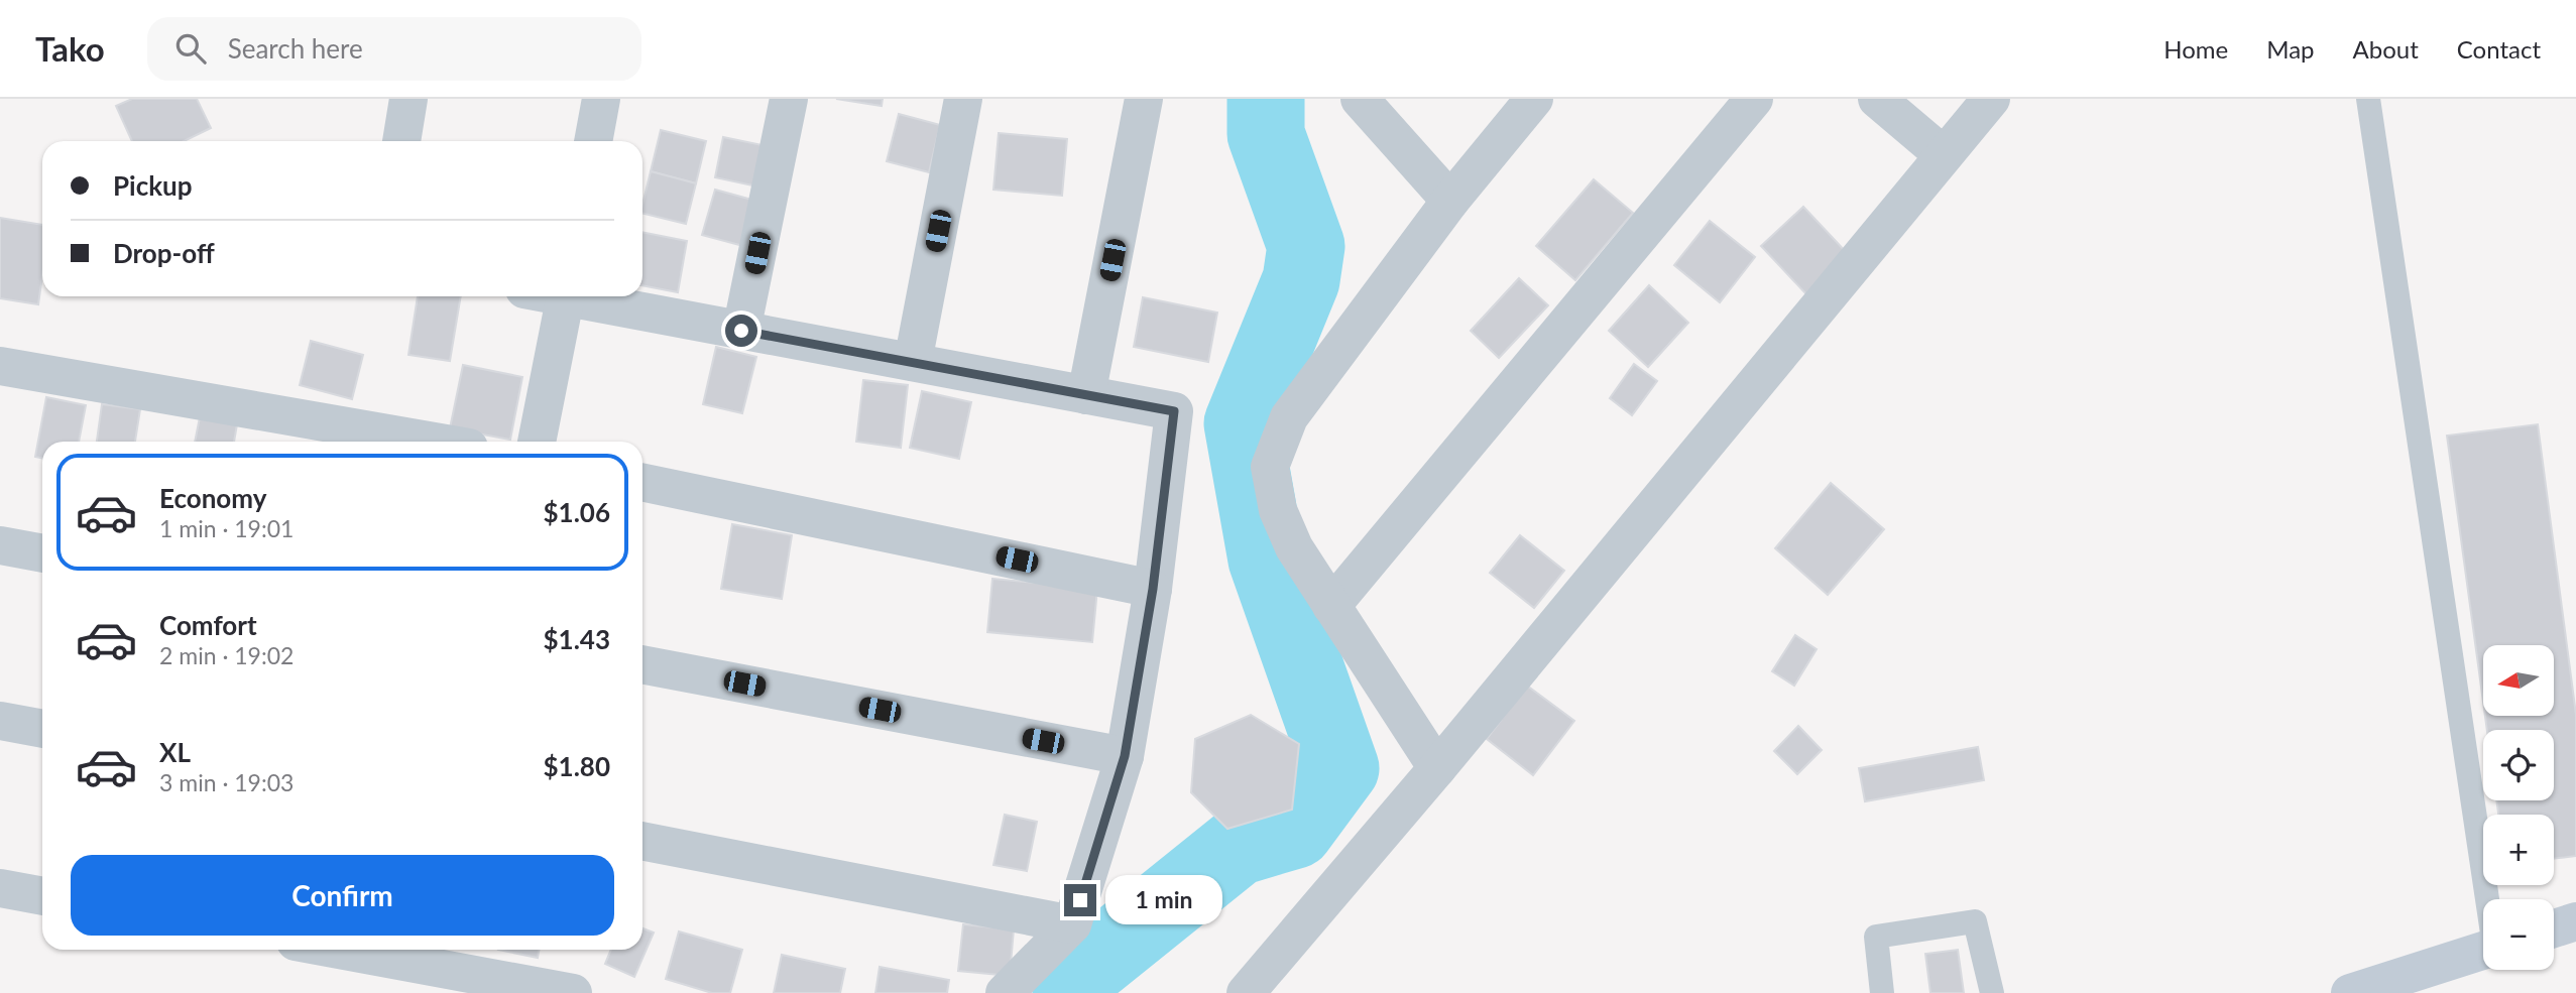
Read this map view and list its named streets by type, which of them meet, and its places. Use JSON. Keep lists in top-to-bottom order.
{
  "north": "left",
  "page": {
    "header": "Tako",
    "search": "Search here",
    "nav": [
      "Home",
      "Map",
      "About",
      "Contact"
    ],
    "banner": ["Pickup", "Drop-off"],
    "list": [
      {
        "name": "Economy",
        "note": "1 min · 19:01",
        "value": "$1.06"
      },
      {
        "name": "Comfort",
        "note": "2 min · 19:02",
        "value": "$1.43"
      },
      {
        "name": "XL",
        "note": "3 min · 19:03",
        "value": "$1.80"
      }
    ],
    "map_buttons": ["+", "−"],
    "buttons": "Confirm",
    "bubble": "1 min"
  }
}
